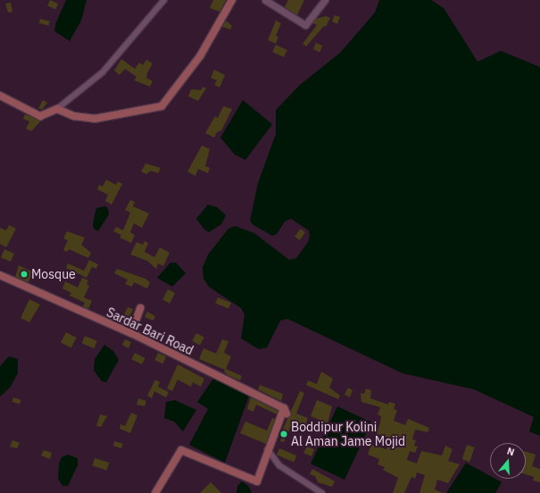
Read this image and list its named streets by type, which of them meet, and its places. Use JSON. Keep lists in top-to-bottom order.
{
  "streets": {
    "main road": ["Sardar Bari Road"]
  },
  "places": ["Mosque", "Boddipur Kolini Al Aman Jame Mojid"],
  "north": "top"
}
